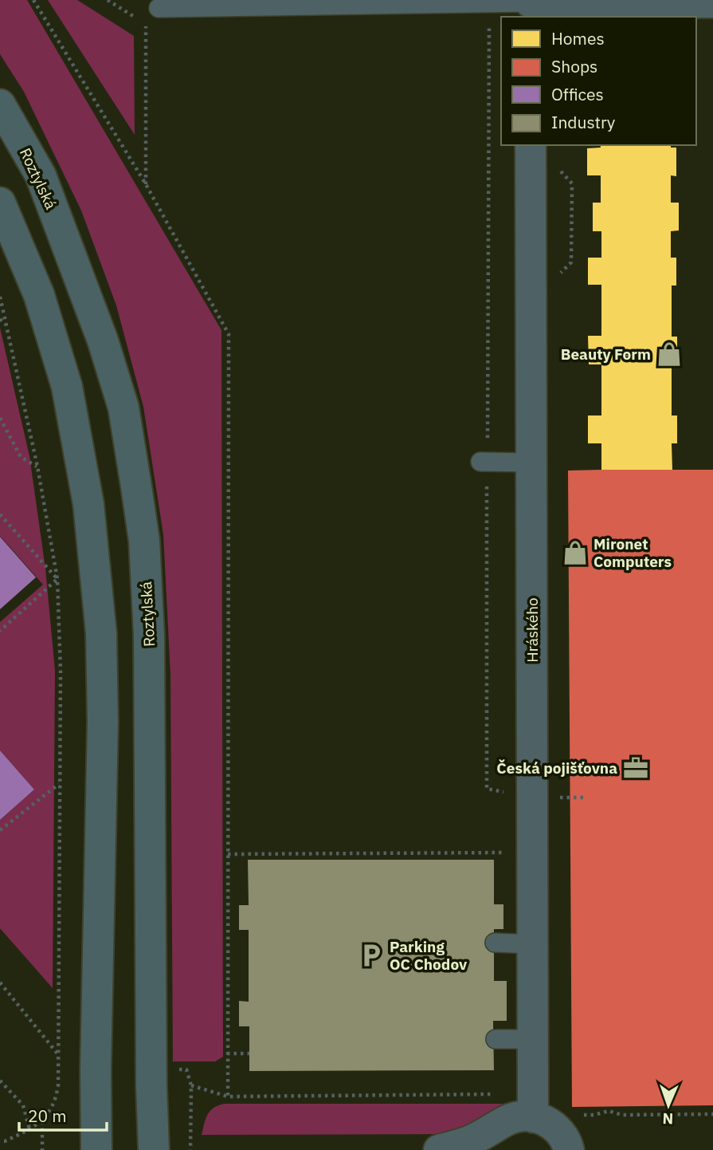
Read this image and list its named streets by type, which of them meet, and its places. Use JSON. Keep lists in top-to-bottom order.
{
  "streets": {
    "main road": ["Roztylská"],
    "street": ["Hráského"]
  },
  "places": {
    "shop": ["Beauty Form", "Mironet Computers"],
    "office": ["Česká pojišťovna"],
    "parking": ["Parking OC Chodov"]
  },
  "legend": [
    "Homes",
    "Shops",
    "Offices",
    "Industry"
  ],
  "scale_bar": "20 m",
  "north": "bottom"
}
